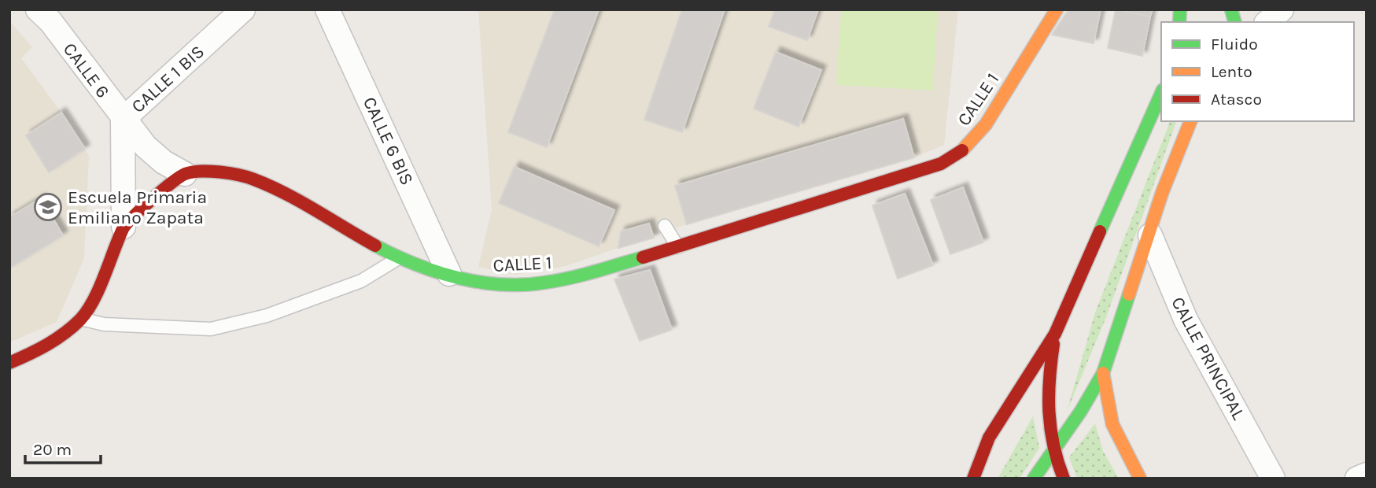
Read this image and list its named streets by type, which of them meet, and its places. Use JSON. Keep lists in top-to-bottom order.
{
  "streets": {
    "main road": ["CALLE 1"],
    "street": [
      "CALLE 6",
      "CALLE 1 BIS",
      "CALLE 6 BIS",
      "CALLE PRINCIPAL"
    ]
  },
  "crossings": [
    ["CALLE 6", "CALLE 1 BIS"],
    ["CALLE 6", "CALLE 1"],
    ["CALLE 1", "CALLE 6 BIS"]
  ],
  "places": {
    "school or university": ["Escuela Primaria Emiliano Zapata"]
  },
  "legend": ["Fluido", "Lento", "Atasco"],
  "scale_bar": "20 m"
}
